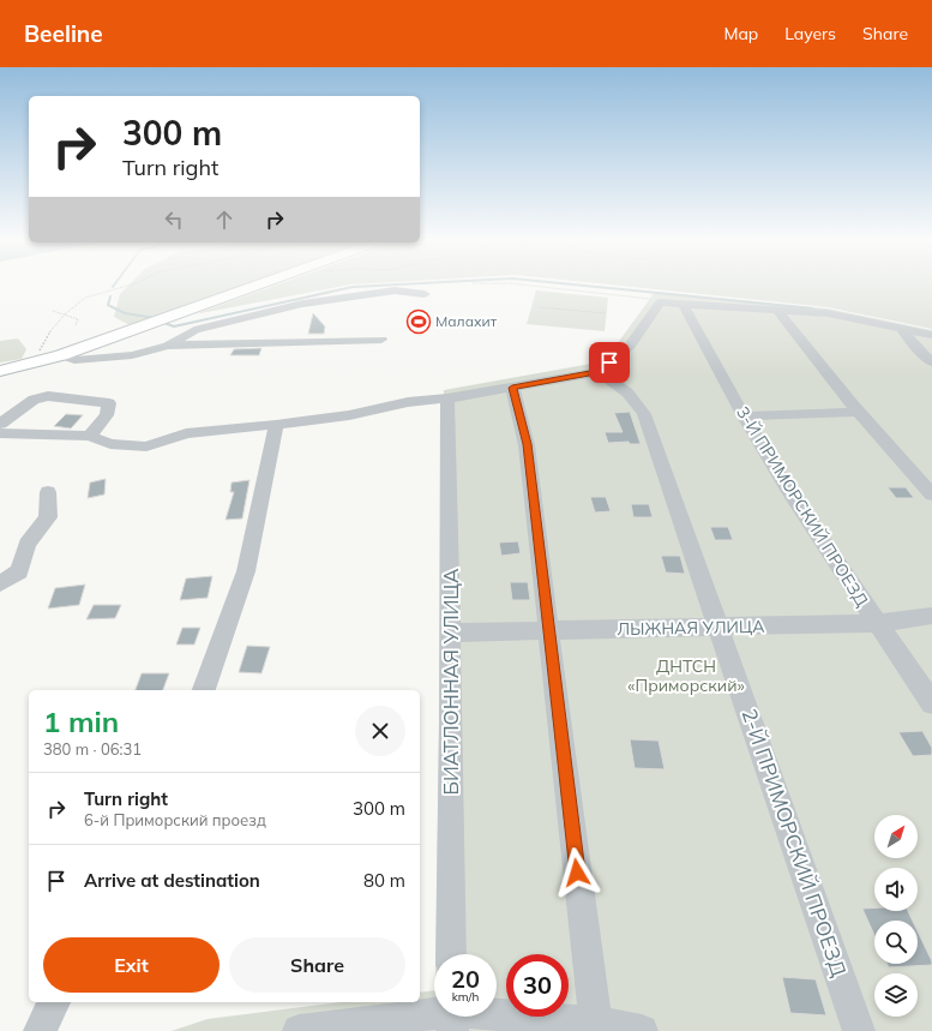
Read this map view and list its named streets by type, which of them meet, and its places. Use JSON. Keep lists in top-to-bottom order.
{
  "streets": {
    "street": [
      "3-Й ПРИМОРСКИЙ ПРОЕЗД",
      "ЛЫЖНАЯ УЛИЦА",
      "БИАТЛОННАЯ УЛИЦА",
      "2-Й ПРИМОРСКИЙ ПРОЕЗД"
    ]
  },
  "crossings": [
    ["3-Й ПРИМОРСКИЙ ПРОЕЗД", "ЛЫЖНАЯ УЛИЦА"],
    ["ЛЫЖНАЯ УЛИЦА", "БИАТЛОННАЯ УЛИЦА"],
    ["ЛЫЖНАЯ УЛИЦА", "2-Й ПРИМОРСКИЙ ПРОЕЗД"]
  ],
  "parks": ["ДНТСН «Приморский»"],
  "places": {
    "sports": ["Малахит"]
  },
  "north": "top right",
  "page": {
    "header": "Beeline",
    "nav": ["Map", "Layers", "Share"],
    "turn": ["300 m", "Turn right"],
    "heading": ["1 min", "380 m · 06:31"],
    "list": [
      {
        "name": "Turn right",
        "note": "6-й Приморский проезд",
        "value": "300 m"
      },
      {
        "name": "Arrive at destination",
        "value": "80 m"
      }
    ],
    "buttons": ["Exit", "Share"],
    "speed": "20 km/h",
    "limit": "30"
  }
}
